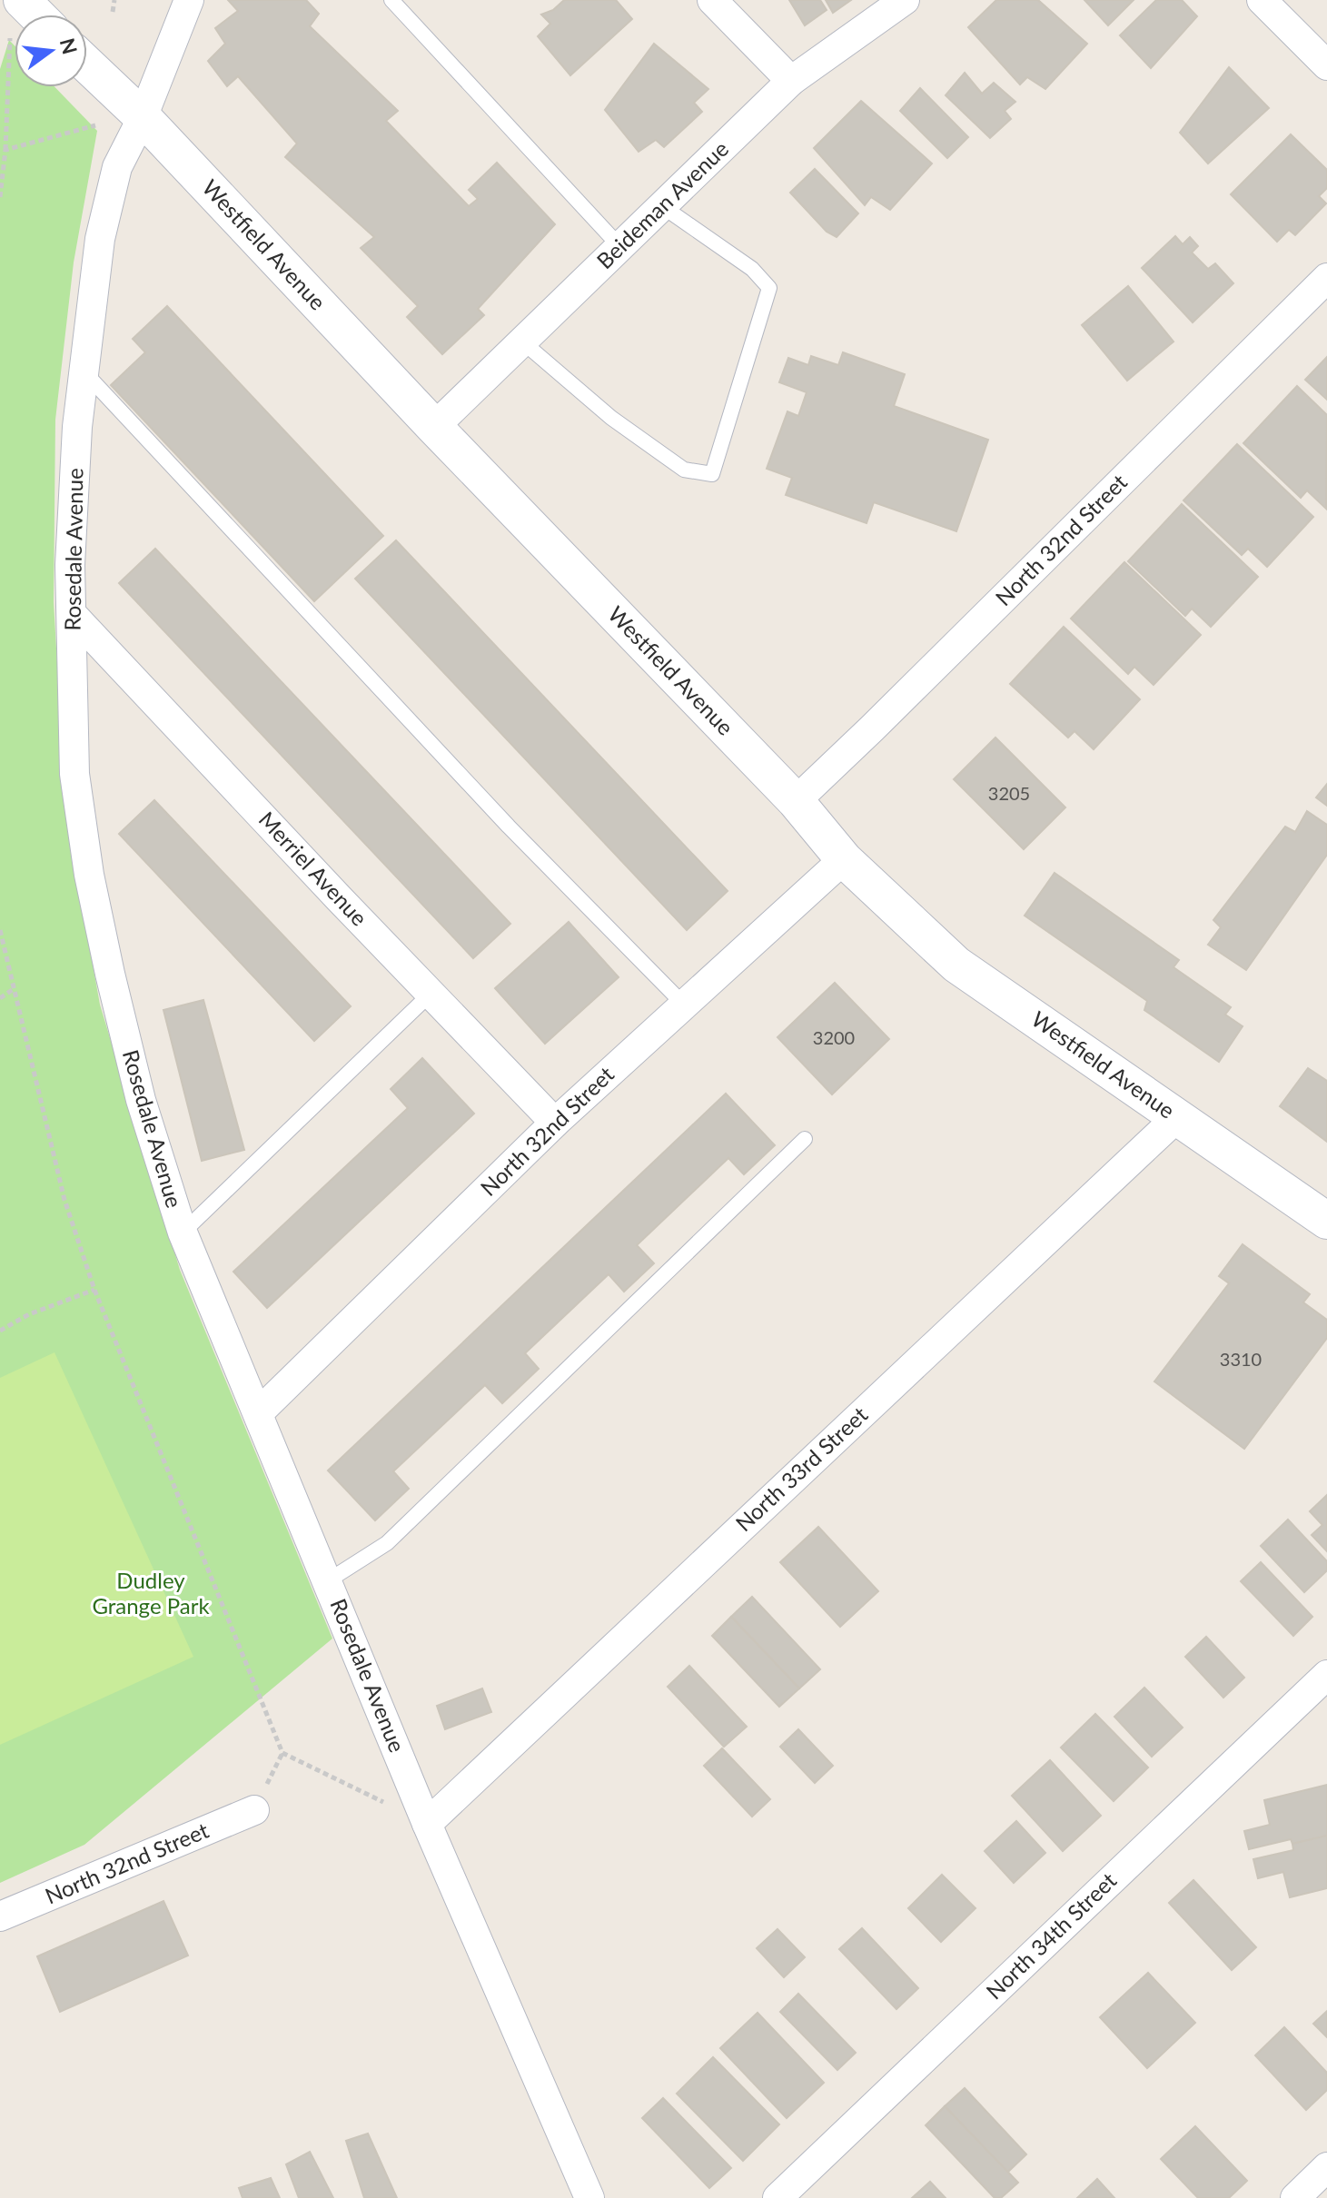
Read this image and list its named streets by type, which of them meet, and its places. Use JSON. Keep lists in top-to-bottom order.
{
  "streets": {
    "street": [
      "Beideman Avenue",
      "Westfield Avenue",
      "North 32nd Street",
      "Rosedale Avenue",
      "Merriel Avenue",
      "North 33rd Street",
      "North 34th Street"
    ]
  },
  "crossings": [
    ["Beideman Avenue", "Westfield Avenue"],
    ["Westfield Avenue", "North 32nd Street"],
    ["Westfield Avenue", "Rosedale Avenue"],
    ["Westfield Avenue", "North 33rd Street"],
    ["North 32nd Street", "Rosedale Avenue"],
    ["North 32nd Street", "Merriel Avenue"],
    ["Rosedale Avenue", "Merriel Avenue"],
    ["Rosedale Avenue", "North 33rd Street"]
  ],
  "parks": ["Dudley Grange Park"],
  "house_numbers": ["3205", "3200", "3310"],
  "north": "right"
}
